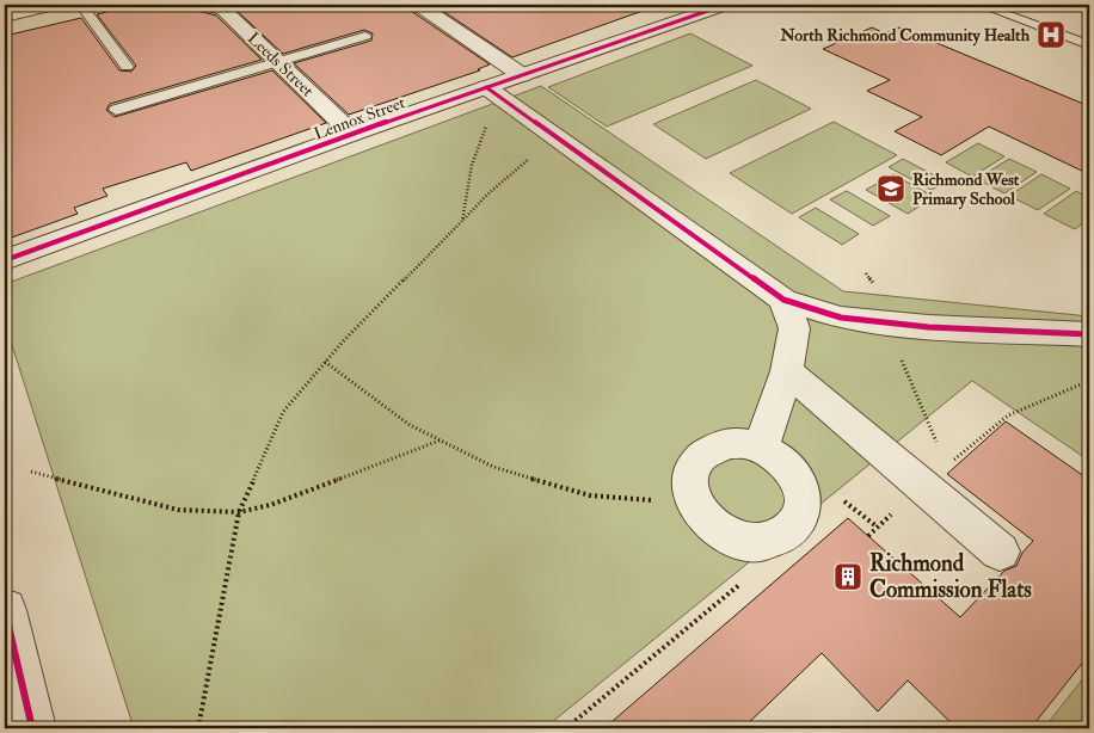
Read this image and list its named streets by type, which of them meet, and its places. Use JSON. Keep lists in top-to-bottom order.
{
  "streets": {
    "street": ["Leeds Street", "Lennox Street"]
  },
  "crossings": [
    ["Leeds Street", "Lennox Street"]
  ],
  "places": {
    "hospital": ["North Richmond Community Health"],
    "school or university": ["Richmond West Primary School"],
    "building": ["Richmond Commission Flats"]
  }
}
